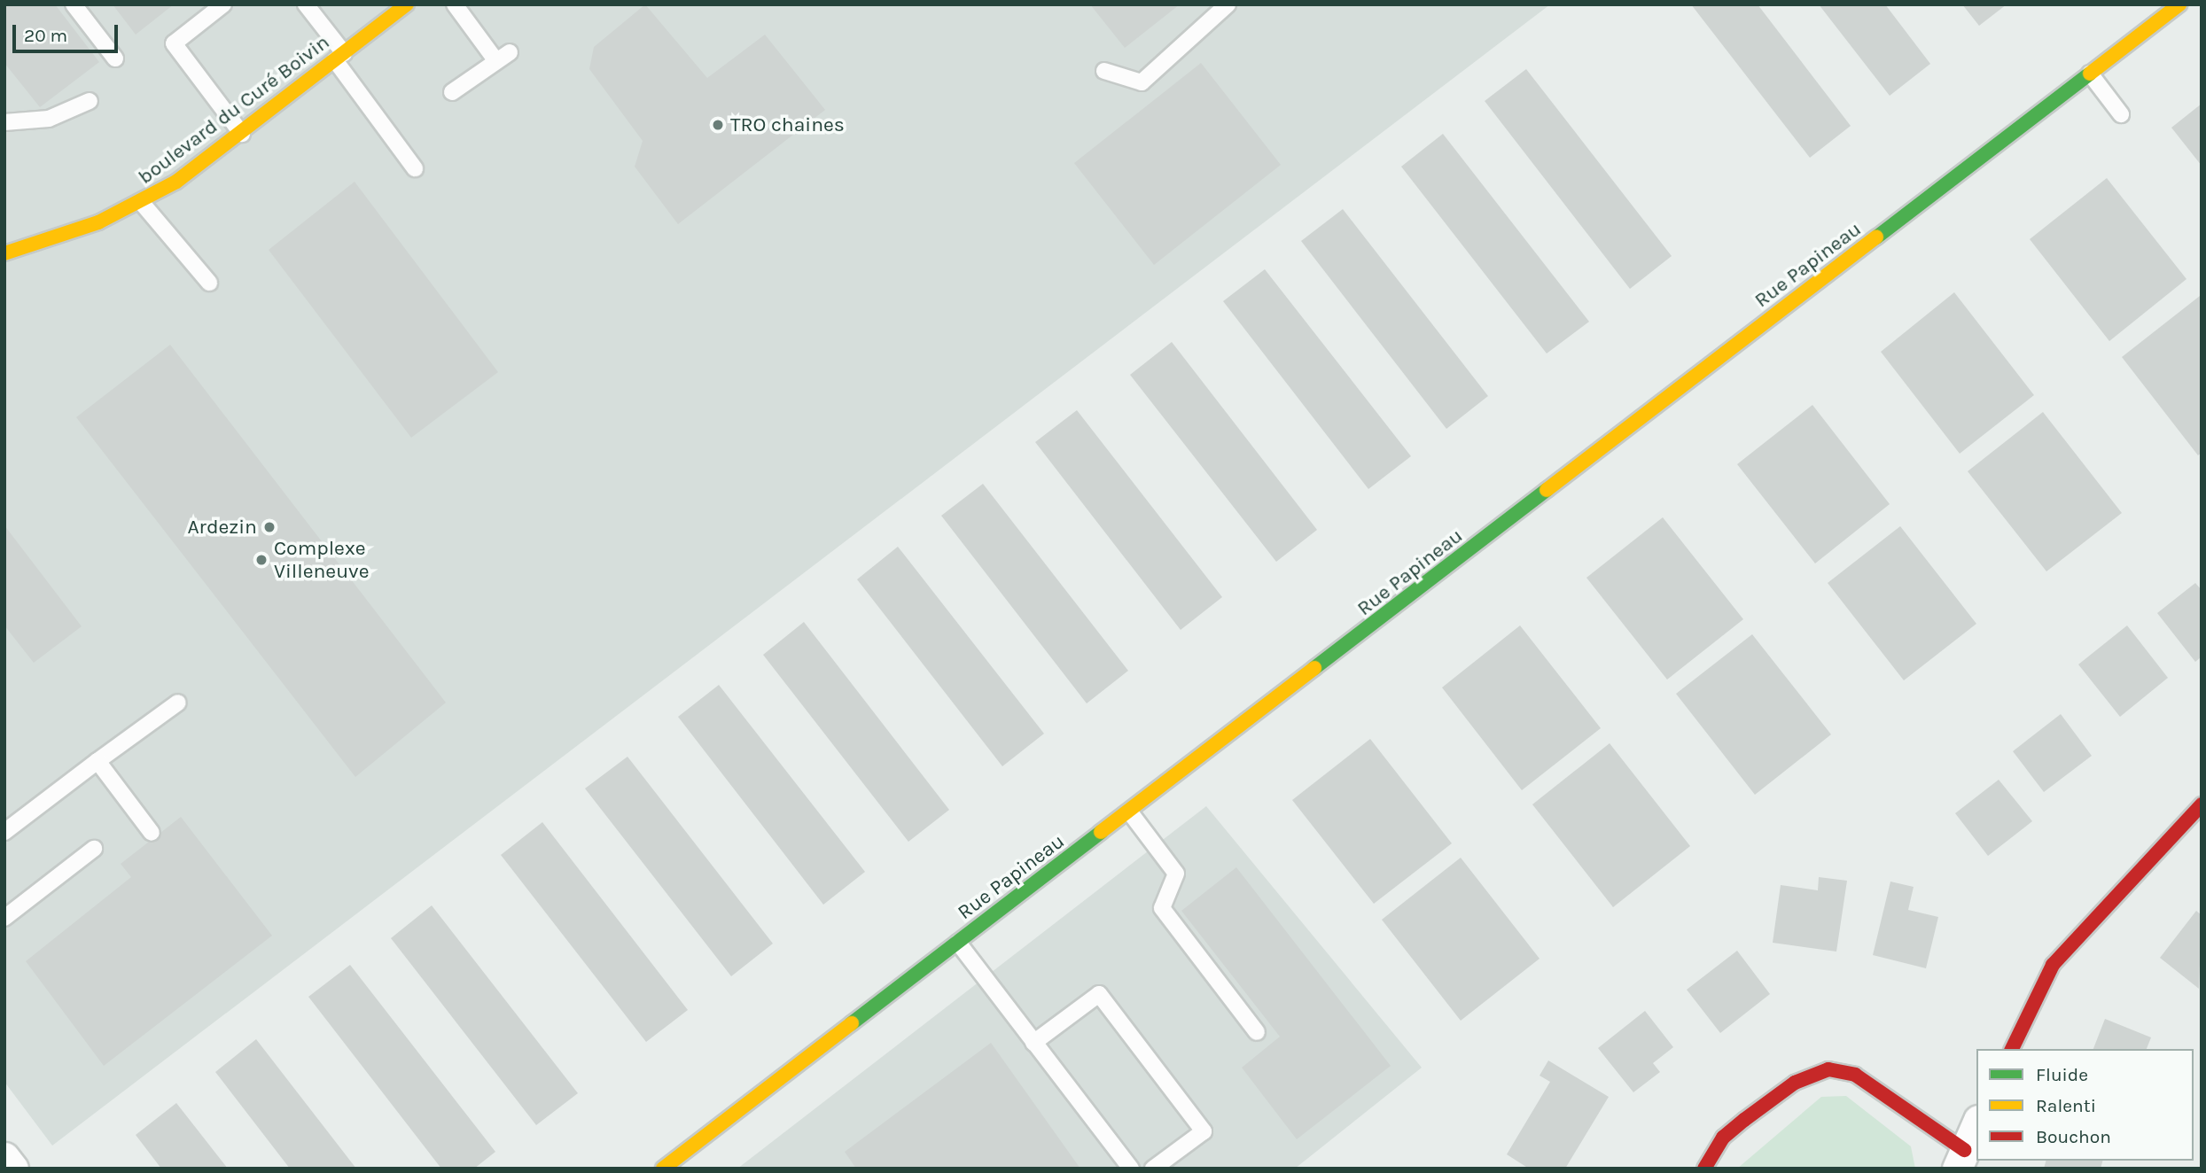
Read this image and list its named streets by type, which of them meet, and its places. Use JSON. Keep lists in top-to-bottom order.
{
  "streets": {
    "street": ["boulevard du Curé Boivin", "Rue Papineau"]
  },
  "places": ["TRO chaines", "Ardezin", "Complexe Villeneuve"],
  "legend": ["Fluide", "Ralenti", "Bouchon"],
  "scale_bar": "20 m"
}
